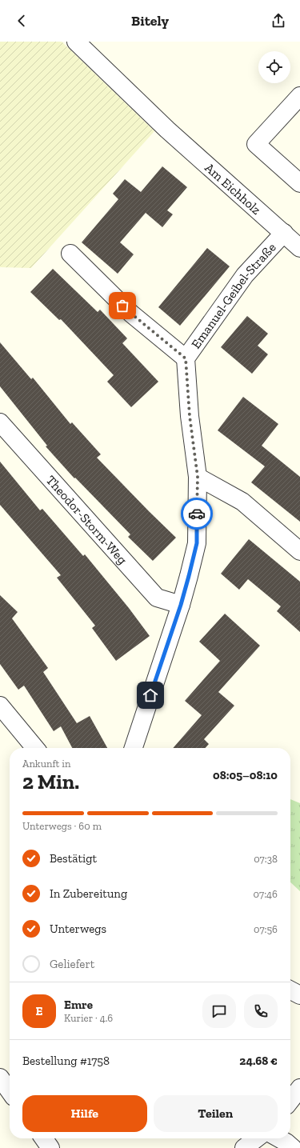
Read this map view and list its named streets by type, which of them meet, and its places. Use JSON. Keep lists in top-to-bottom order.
{
  "streets": {
    "street": ["Am Eichholz", "Emanuel-Geibel-Straße", "Theodor-Storm-Weg"]
  },
  "crossings": [
    ["Am Eichholz", "Emanuel-Geibel-Straße"],
    ["Emanuel-Geibel-Straße", "Theodor-Storm-Weg"]
  ],
  "page": {
    "header": "Bitely",
    "heading": ["2 Min.", "Ankunft in", "08:05–08:10"],
    "panel": [
      "Emre",
      "Kurier · 4.6",
      "Bestellung #1758",
      "24.68 €"
    ],
    "bar": "Unterwegs · 60 m",
    "list": [
      ["Bestätigt", "07:38"],
      ["In Zubereitung", "07:46"],
      ["Unterwegs", "07:56"],
      "Geliefert"
    ],
    "round": "E",
    "buttons": ["Hilfe", "Teilen"]
  }
}
